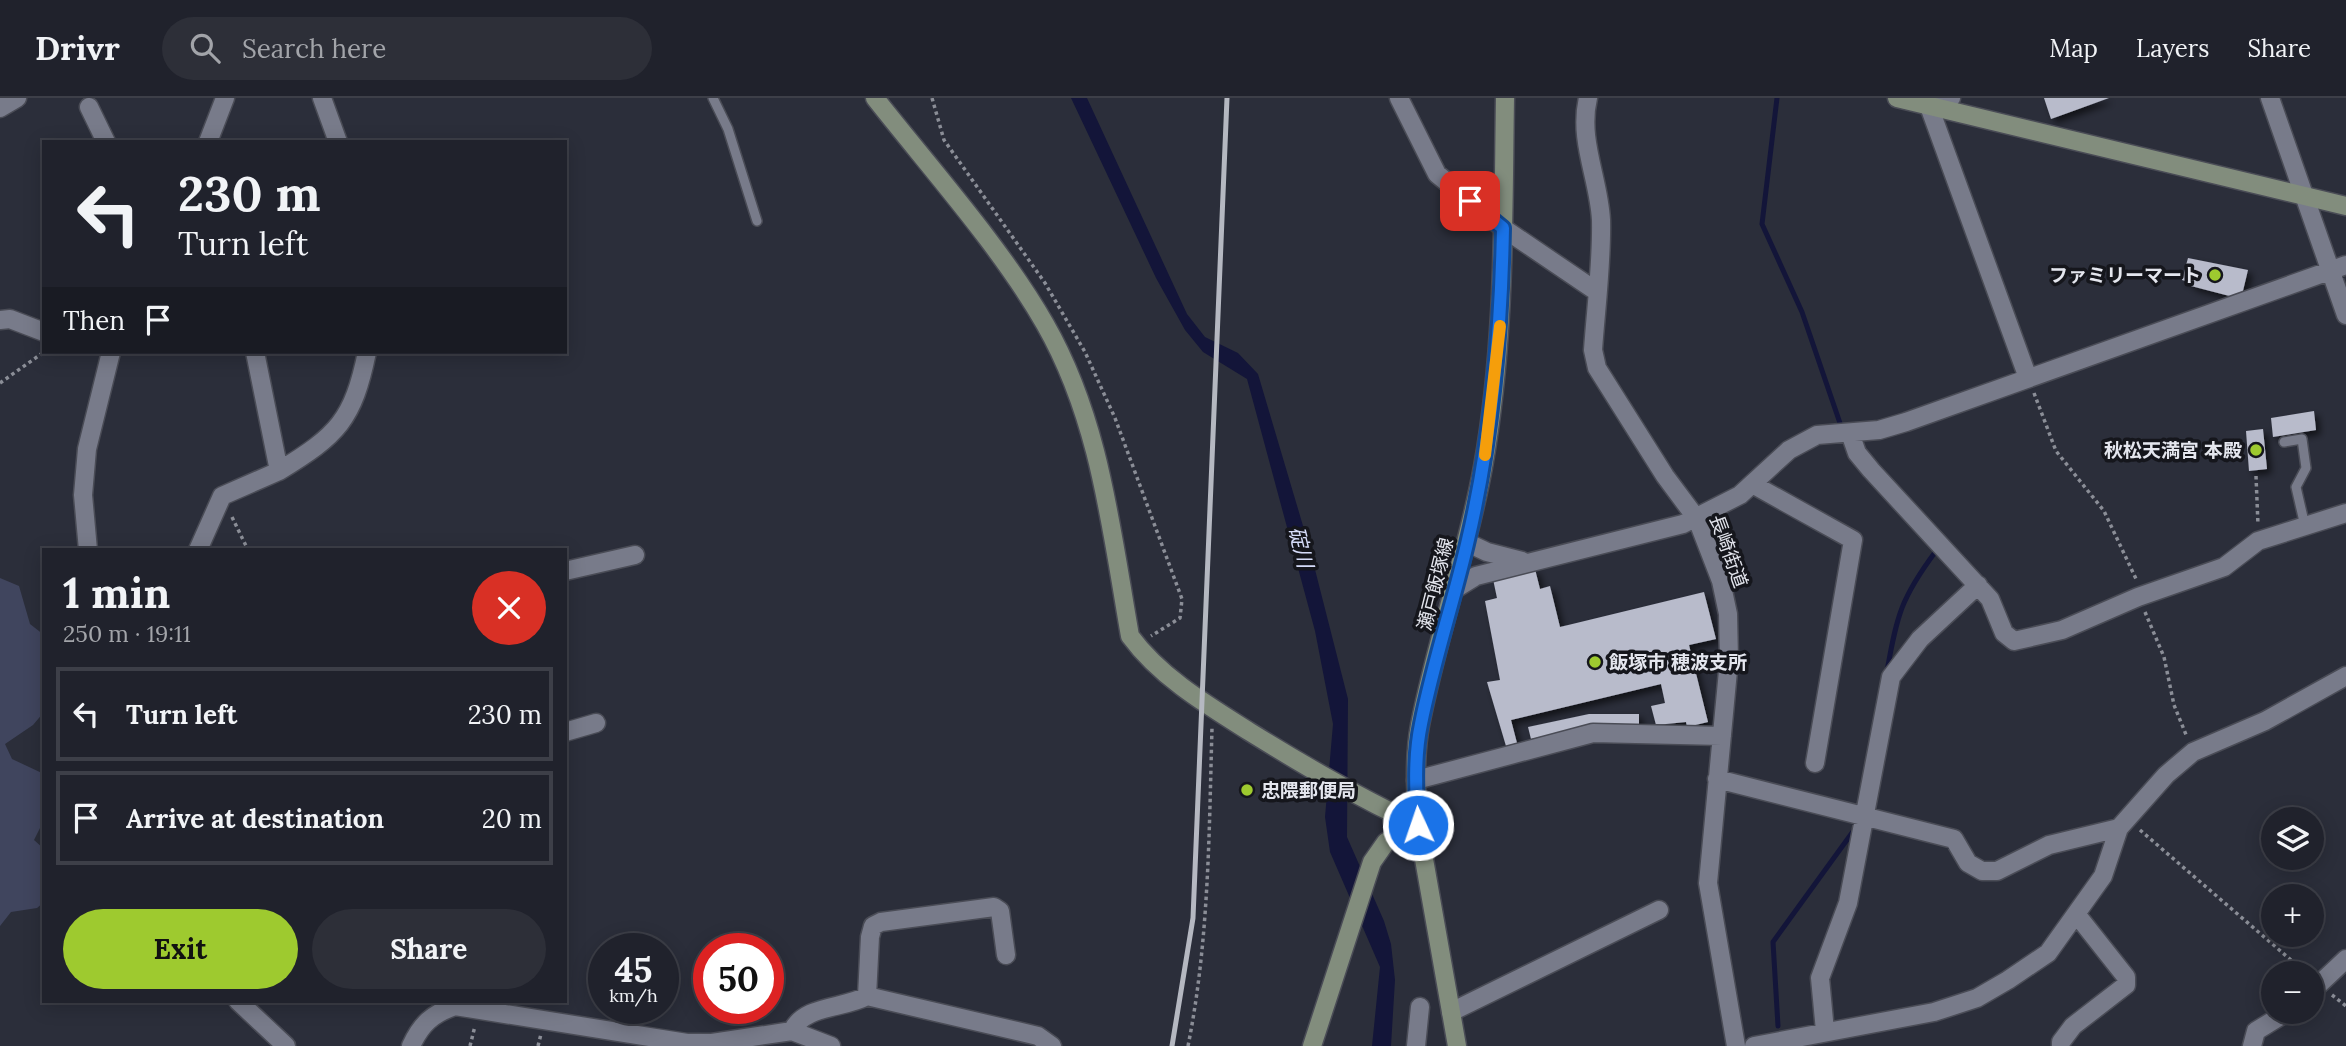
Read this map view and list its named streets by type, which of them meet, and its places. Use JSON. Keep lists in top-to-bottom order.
{
  "streets": {
    "street": ["長崎街道", "瀬戸飯塚線"]
  },
  "water": ["碇川"],
  "places": [
    "ファミリーマート",
    "秋松天満宮 本殿",
    "飯塚市 穂波支所",
    "忠隈郵便局"
  ],
  "page": {
    "header": "Drivr",
    "search": "Search here",
    "nav": ["Map", "Layers", "Share"],
    "turn": ["230 m", "Turn left"],
    "then": "Then",
    "heading": ["1 min", "250 m · 19:11"],
    "list": [
      {
        "name": "Turn left",
        "value": "230 m"
      },
      {
        "name": "Arrive at destination",
        "value": "20 m"
      }
    ],
    "map_buttons": ["+", "−"],
    "buttons": ["Exit", "Share"],
    "speed": "45 km/h",
    "limit": "50"
  }
}
